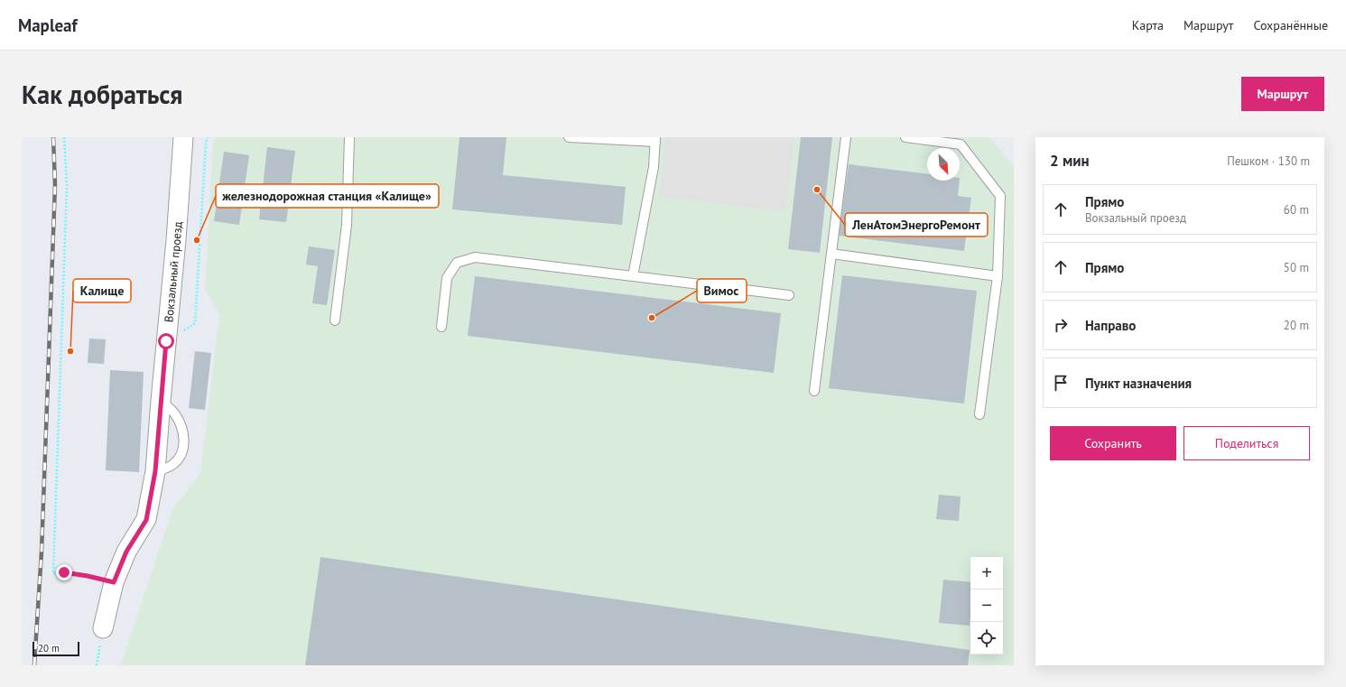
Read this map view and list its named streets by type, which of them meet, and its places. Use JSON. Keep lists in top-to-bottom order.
{
  "streets": {
    "street": ["Вокзальный проезд"]
  },
  "places": [
    "ЛенАтомЭнергоРемонт",
    "железнодорожная станция «Калище»",
    "Вимос",
    "Калище"
  ],
  "scale_bar": "20 m",
  "north": "bottom right",
  "page": {
    "header": "Mapleaf",
    "nav": ["Карта", "Маршрут", "Сохранённые"],
    "buttons": [
      "Маршрут",
      ["Сохранить", "Поделиться"]
    ],
    "title": "Как добраться",
    "heading": ["2 мин", "Пешком · 130 m"],
    "list": [
      ["Прямо", "Вокзальный проезд", "60 m"],
      ["Прямо", "50 m"],
      ["Направо", "20 m"],
      "Пункт назначения"
    ],
    "map_buttons": ["+", "−"],
    "scale": "20 m"
  }
}
